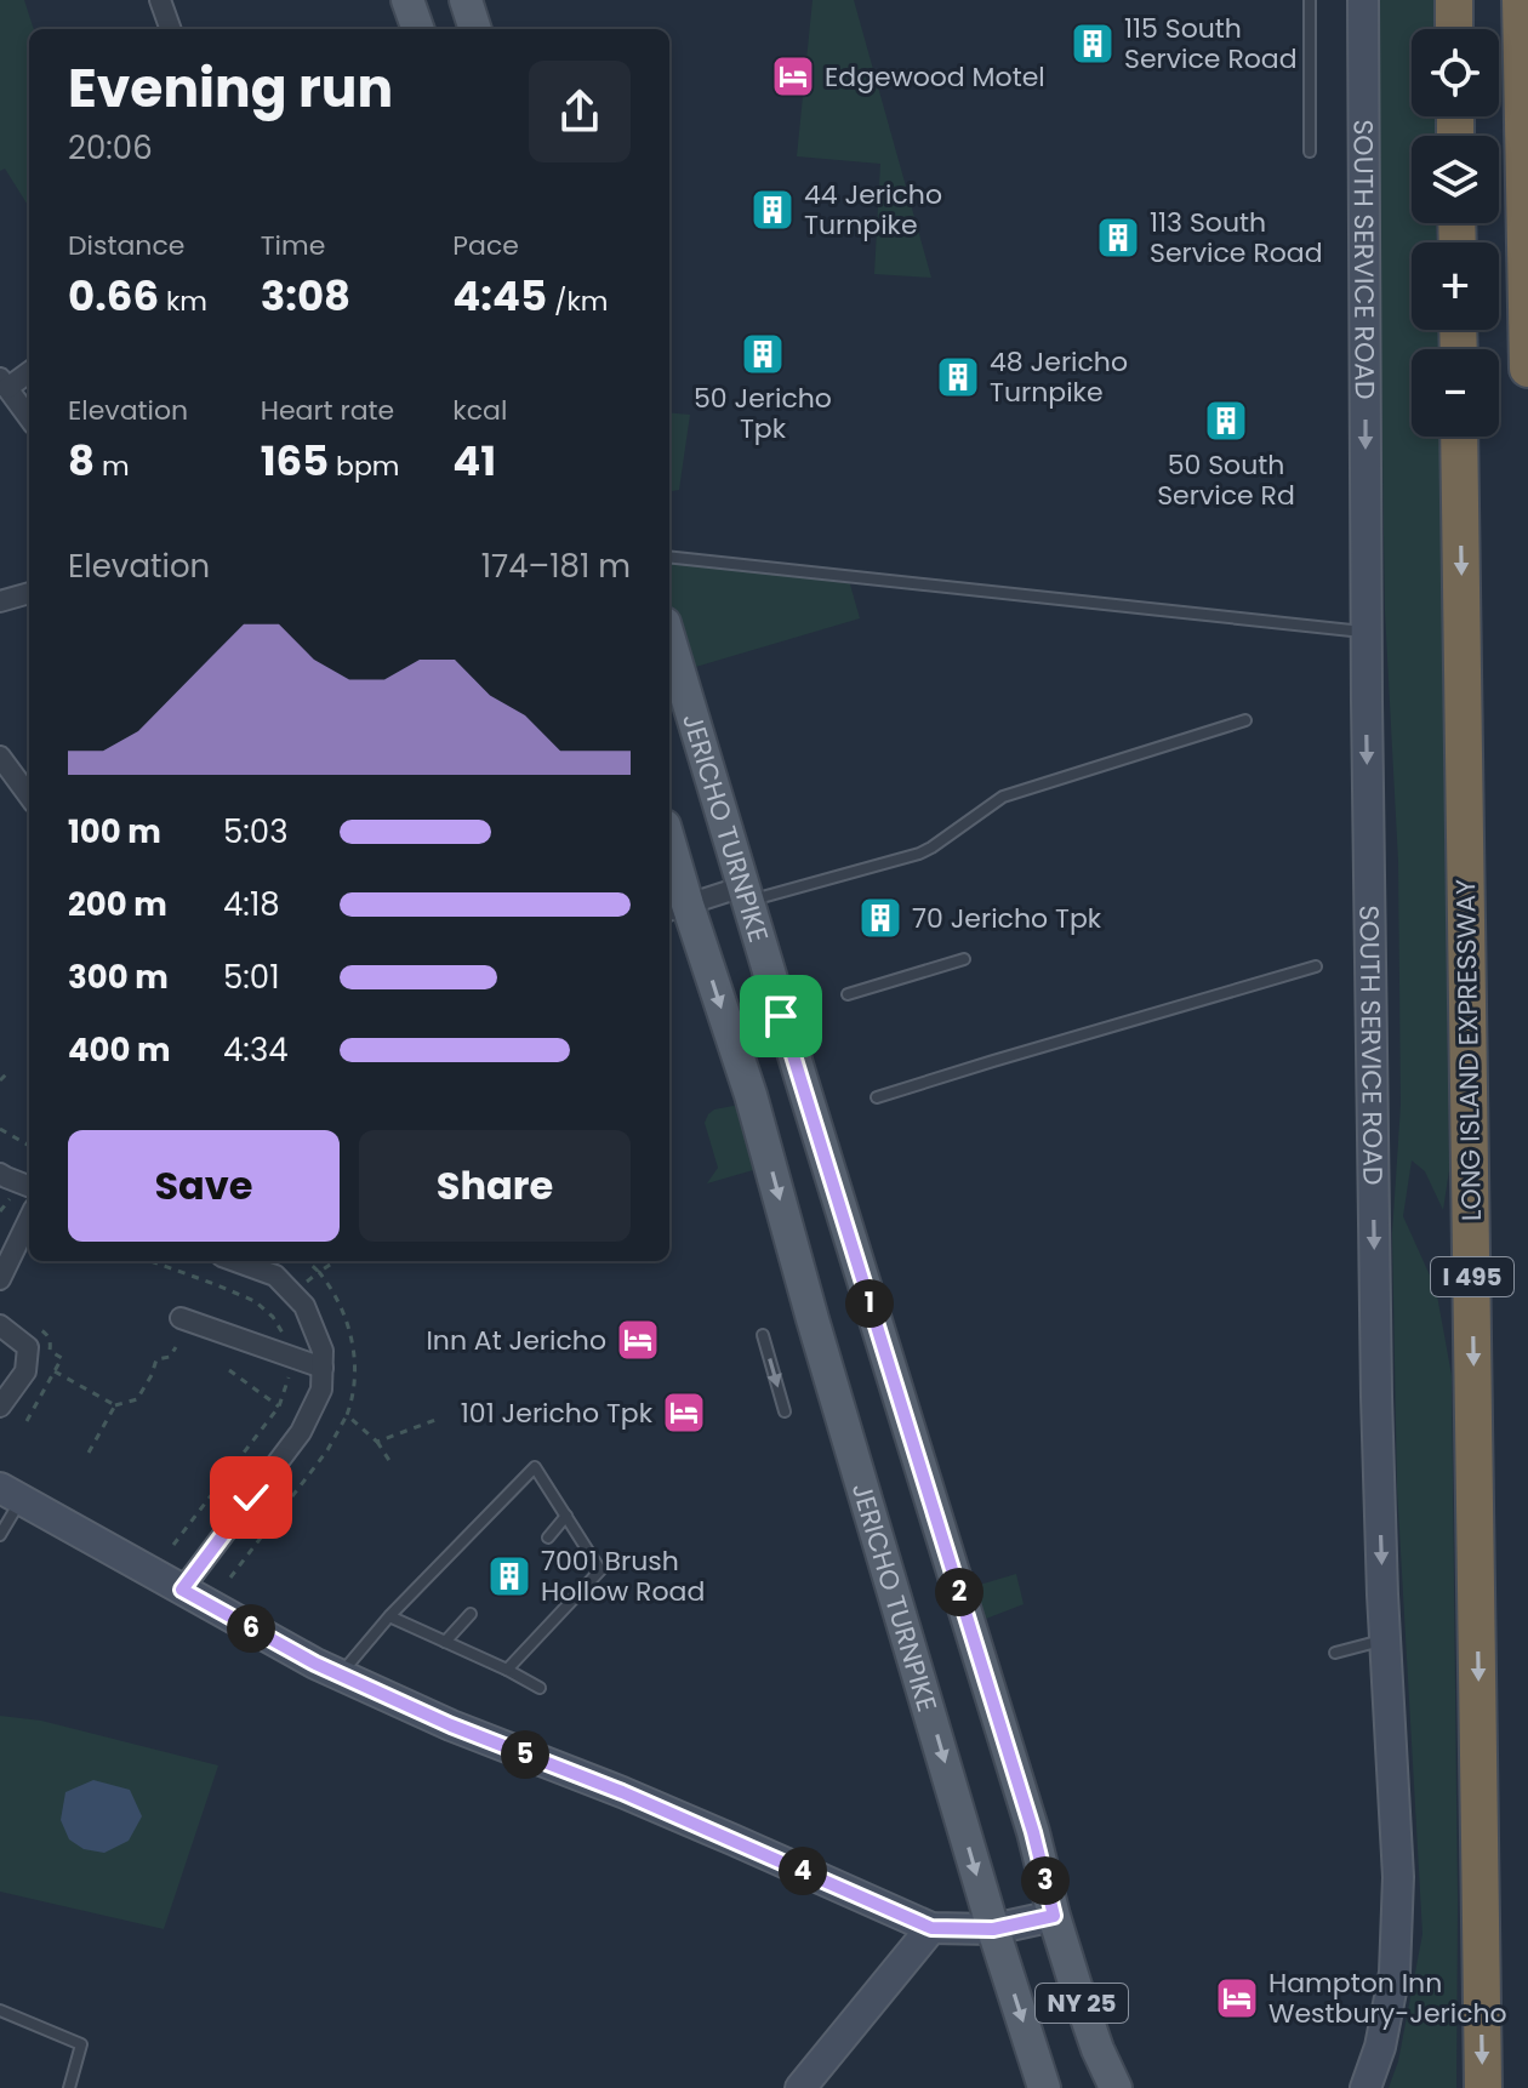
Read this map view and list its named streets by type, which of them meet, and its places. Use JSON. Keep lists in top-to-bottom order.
{
  "streets": {
    "highway": ["LONG ISLAND EXPRESSWAY", "I 495"],
    "main road": ["SOUTH SERVICE ROAD", "JERICHO TURNPIKE", "NY 25"]
  },
  "one_way": ["SOUTH SERVICE ROAD", "LONG ISLAND EXPRESSWAY"],
  "places": {
    "building": [
      "115 South Service Road",
      "44 Jericho Turnpike",
      "113 South Service Road",
      "50 Jericho Tpk",
      "48 Jericho Turnpike",
      "50 South Service Rd",
      "70 Jericho Tpk",
      "7001 Brush Hollow Road"
    ],
    "hotel": [
      "Edgewood Motel",
      "Inn At Jericho",
      "101 Jericho Tpk",
      "Hampton Inn Westbury-Jericho"
    ]
  },
  "page": {
    "map_buttons": ["+", "−"],
    "heading": ["Evening run", "20:06"],
    "stats": [
      ["Distance", "0.66 km"],
      ["Time", "3:08"],
      ["Pace", "4:45 /km"],
      ["Elevation", "8 m"],
      ["Heart rate", "165 bpm"],
      ["kcal", "41"]
    ],
    "chart": ["Elevation", "174–181 m"],
    "list": [
      {
        "name": "100 m",
        "note": "5:03"
      },
      {
        "name": "200 m",
        "note": "4:18"
      },
      {
        "name": "300 m",
        "note": "5:01"
      },
      {
        "name": "400 m",
        "note": "4:34"
      }
    ],
    "buttons": ["Save", "Share"],
    "pins": [
      "1",
      "2",
      "6",
      "5",
      "4",
      "3"
    ]
  }
}
